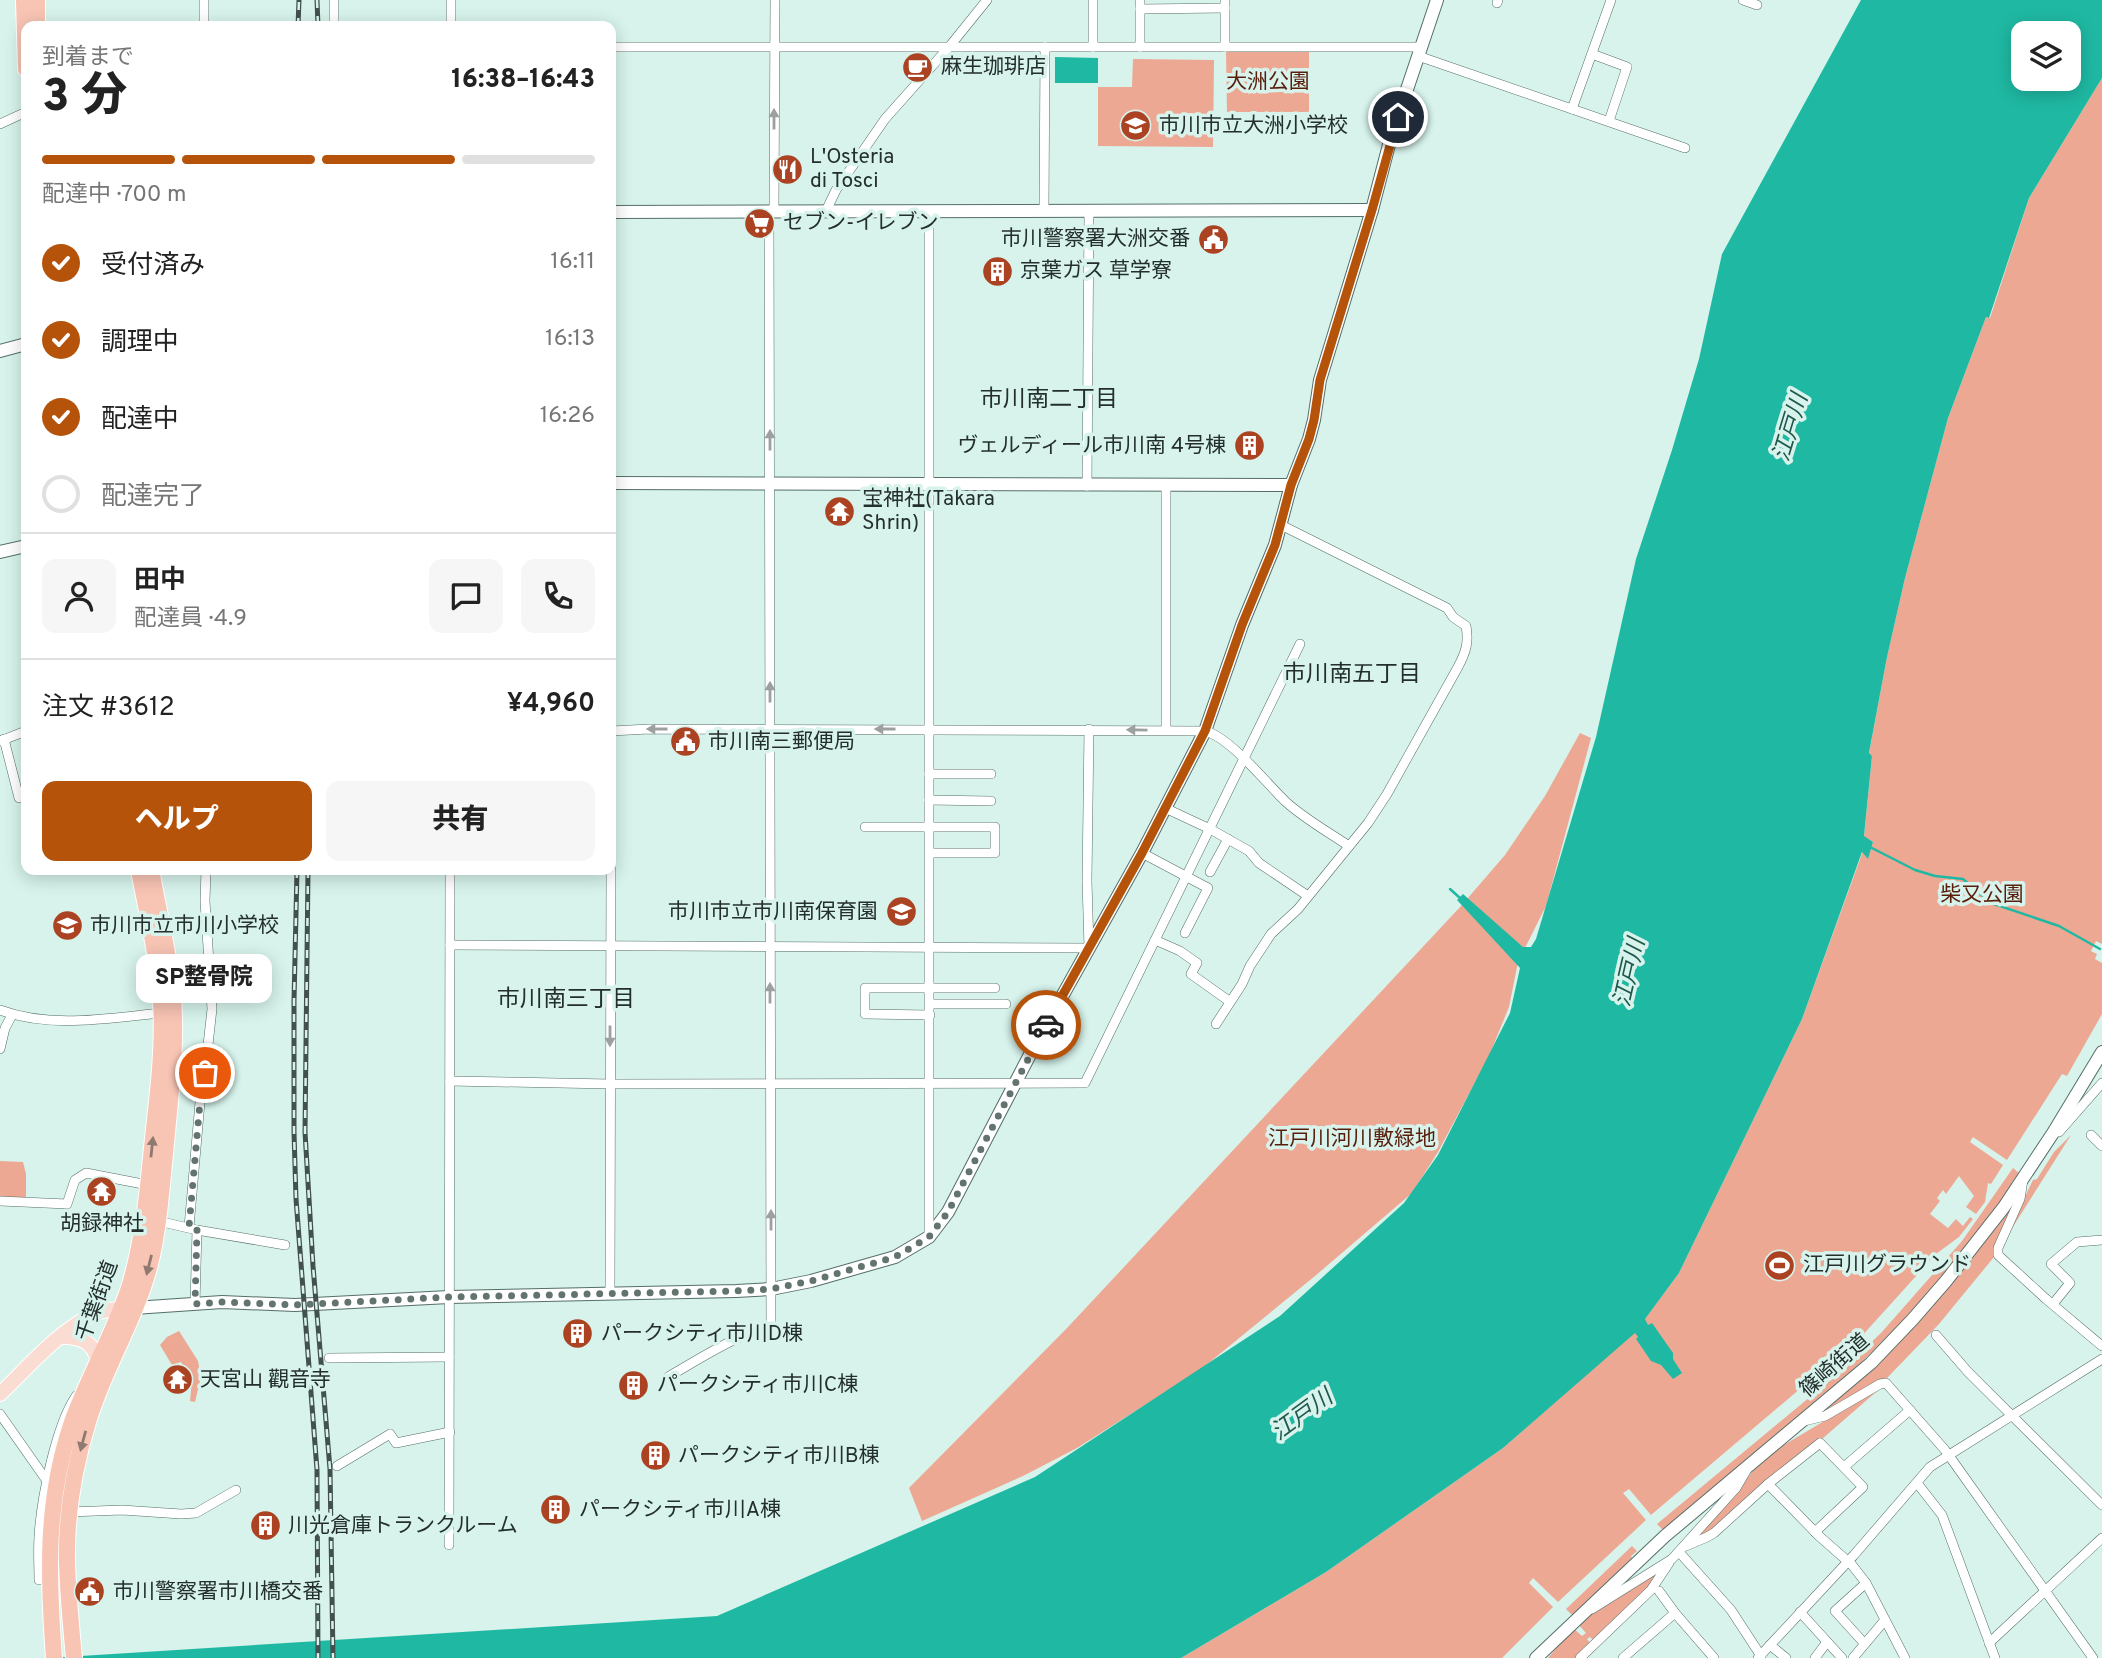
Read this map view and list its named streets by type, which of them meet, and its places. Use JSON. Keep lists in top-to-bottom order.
{
  "streets": {
    "highway": ["千葉街道"],
    "main road": ["篠崎街道"]
  },
  "districts": ["市川南二丁目", "市川南五丁目", "市川南三丁目"],
  "water": ["江戸川"],
  "parks": ["大洲公園", "柴又公園", "江戸川河川敷緑地"],
  "places": {
    "cafe": ["麻生珈琲店"],
    "school or university": ["市川市立大洲小学校", "市川市立市川南保育園", "市川市立市川小学校"],
    "restaurant": ["L'Osteria di Tosci"],
    "supermarket": ["セブン-イレブン"],
    "public building": ["市川警察署大洲交番", "市川南三郵便局", "市川警察署市川橋交番"],
    "building": [
      "京葉ガス 草学寮",
      "ヴェルディール市川南 4号棟",
      "パークシティ市川D棟",
      "パークシティ市川C棟",
      "パークシティ市川B棟",
      "パークシティ市川A棟",
      "川光倉庫トランクルーム"
    ],
    "temple": ["宝神社(Takara Shrin)", "胡録神社", "天宮山 觀音寺"],
    "other": ["SP整骨院"],
    "sports": ["江戸川グラウンド"]
  },
  "page": {
    "heading": ["3 分", "到着まで", "16:38–16:43"],
    "panel": [
      "田中",
      "配達員 · 4.9",
      "注文 #3612",
      "¥4,960"
    ],
    "bar": "配達中 · 700 m",
    "list": [
      ["受付済み", "16:11"],
      ["調理中", "16:13"],
      ["配達中", "16:26"],
      "配達完了"
    ],
    "buttons": ["ヘルプ", "共有"],
    "bubble": "SP整骨院"
  }
}
